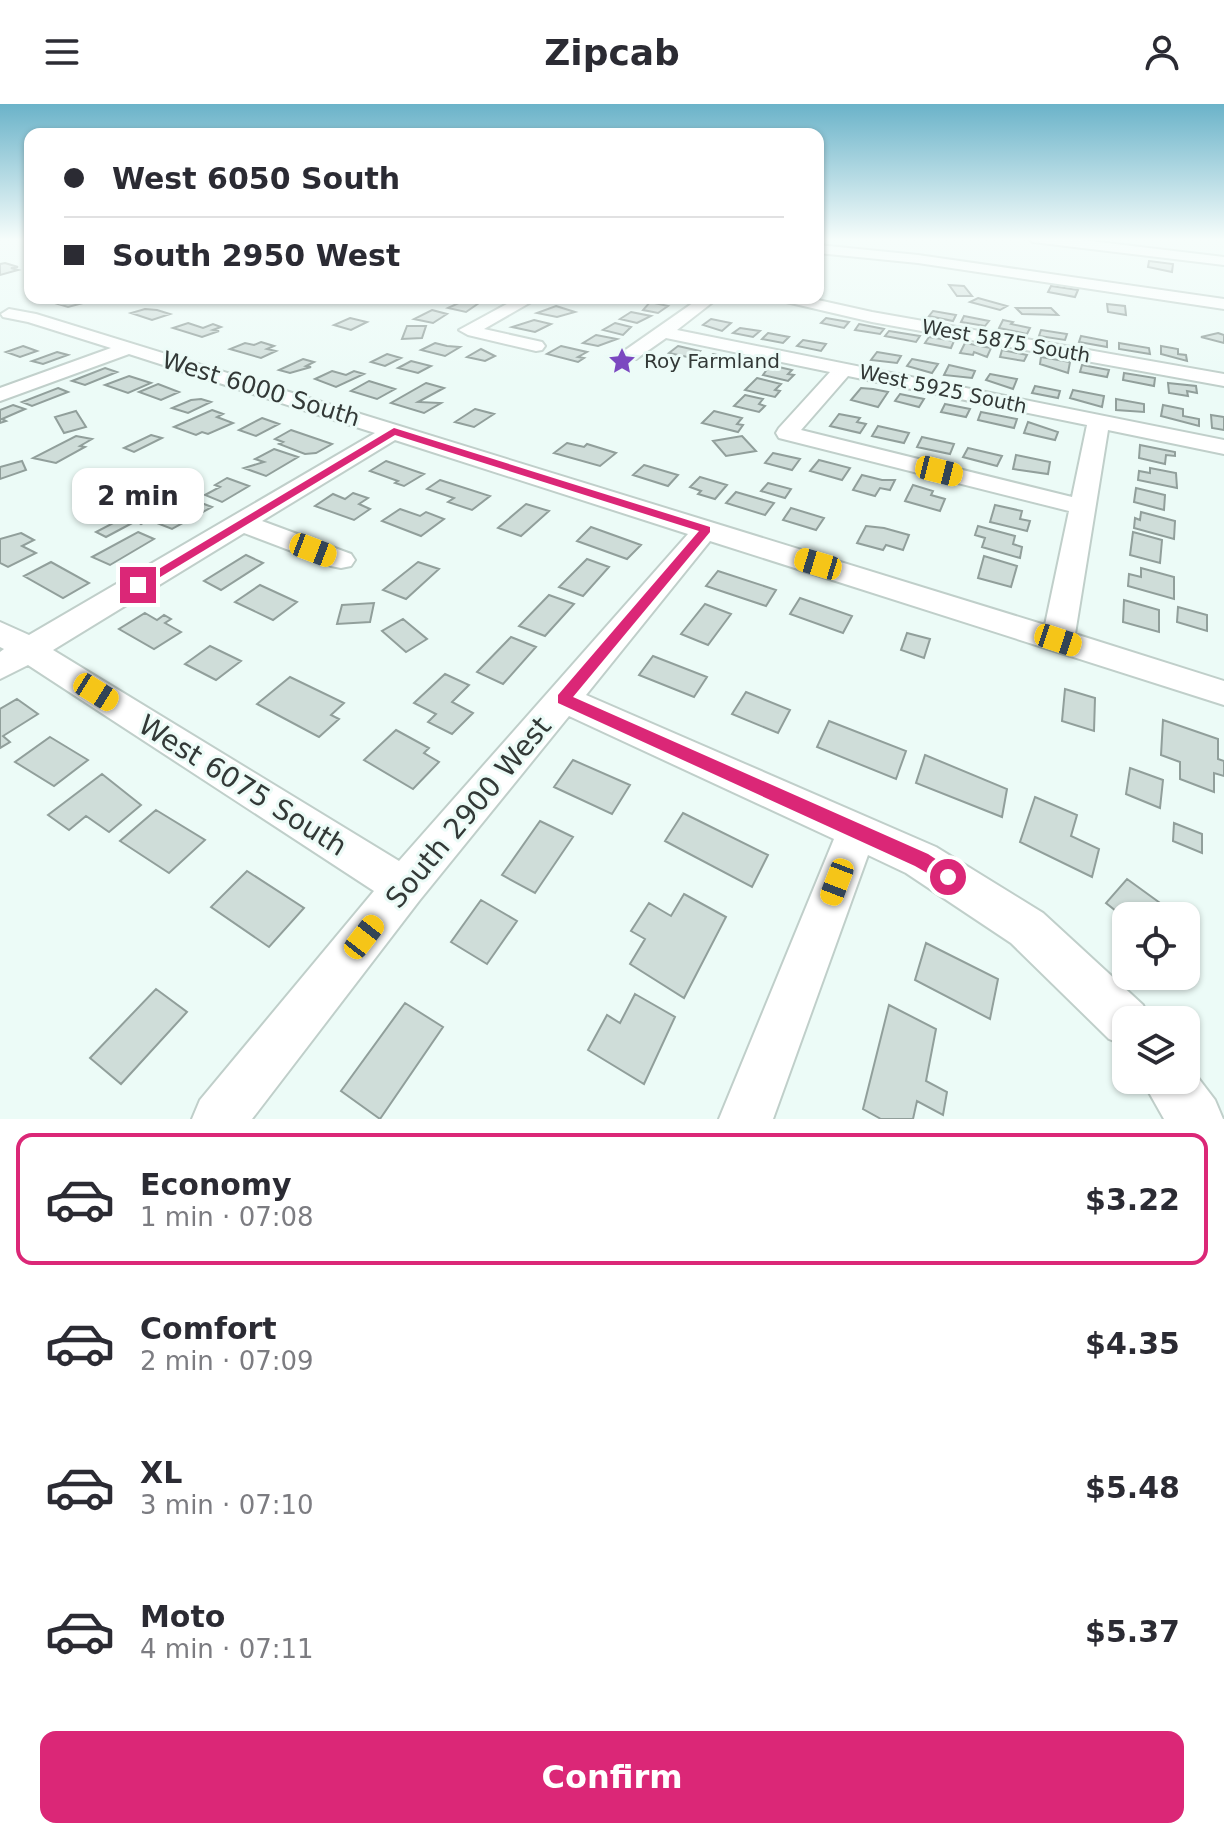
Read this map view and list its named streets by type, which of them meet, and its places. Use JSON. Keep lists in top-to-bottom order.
{
  "streets": {
    "street": [
      "West 5875 South",
      "West 6000 South",
      "West 5925 South",
      "West 6075 South",
      "South 2900 West"
    ]
  },
  "crossings": [
    ["West 6000 South", "South 2900 West"],
    ["West 6075 South", "South 2900 West"]
  ],
  "places": {
    "place": ["Roy Farmland"]
  },
  "page": {
    "header": "Zipcab",
    "banner": ["West 6050 South", "South 2950 West"],
    "bubble": "2 min",
    "list": [
      {
        "name": "Economy",
        "note": "1 min · 07:08",
        "value": "$3.22"
      },
      {
        "name": "Comfort",
        "note": "2 min · 07:09",
        "value": "$4.35"
      },
      {
        "name": "XL",
        "note": "3 min · 07:10",
        "value": "$5.48"
      },
      {
        "name": "Moto",
        "note": "4 min · 07:11",
        "value": "$5.37"
      }
    ],
    "buttons": "Confirm"
  }
}
